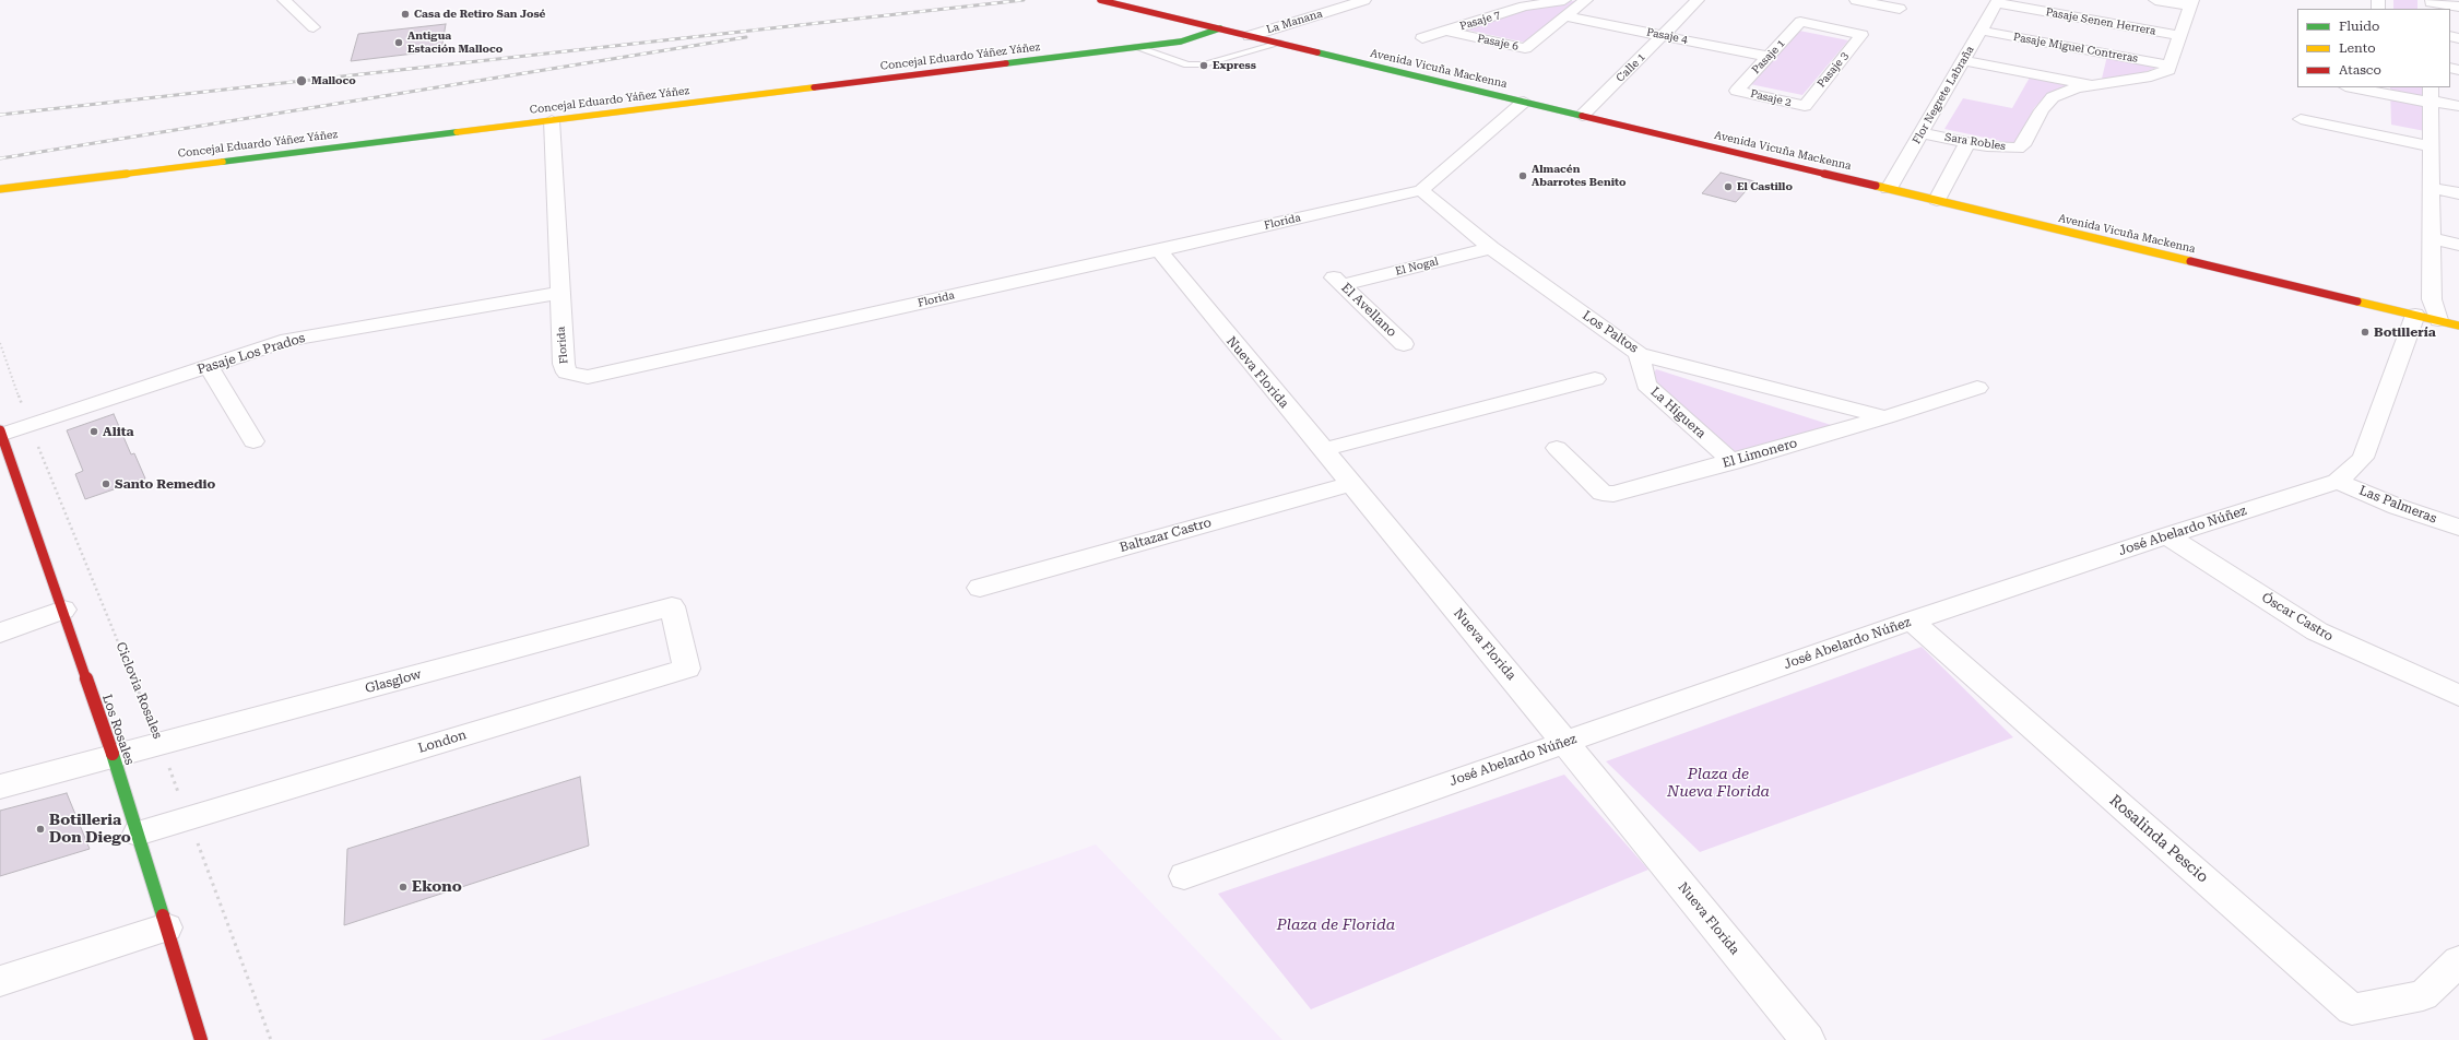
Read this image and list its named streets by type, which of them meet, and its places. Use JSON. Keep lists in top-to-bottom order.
{
  "streets": {
    "street": [
      "Pasaje 7",
      "La Manana",
      "Pasaje Senen Herrera",
      "Pasaje 4",
      "Pasaje 6",
      "Pasaje Miguel Contreras",
      "Concejal Eduardo Yáñez Yáñez",
      "Pasaje 1",
      "Calle 1",
      "Avenida Vicuña Mackenna",
      "Pasaje 3",
      "Flor Negrete Labraña",
      "Pasaje 2",
      "Sara Robles",
      "Florida",
      "El Nogal",
      "El Avellano",
      "Los Paltos",
      "Pasaje Los Prados",
      "Nueva Florida",
      "La Higuera",
      "El Limonero",
      "Las Palmeras",
      "José Abelardo Núñez",
      "Baltazar Castro",
      "Óscar Castro",
      "Glasglow",
      "Los Rosales",
      "London",
      "Rosalinda Pescio"
    ],
    "path": ["Ciclovia Rosales"]
  },
  "crossings": [
    ["Pasaje 7", "Pasaje 6"],
    ["La Manana", "Avenida Vicuña Mackenna"],
    ["Pasaje Senen Herrera", "Flor Negrete Labraña"],
    ["Pasaje 4", "Pasaje 6"],
    ["Pasaje 4", "Pasaje 1"],
    ["Pasaje 4", "Calle 1"],
    ["Pasaje Miguel Contreras", "Flor Negrete Labraña"],
    ["Concejal Eduardo Yáñez Yáñez", "Avenida Vicuña Mackenna"],
    ["Concejal Eduardo Yáñez Yáñez", "Florida"],
    ["Pasaje 1", "Pasaje 3"],
    ["Pasaje 1", "Pasaje 2"],
    ["Calle 1", "Avenida Vicuña Mackenna"],
    ["Avenida Vicuña Mackenna", "Flor Negrete Labraña"],
    ["Avenida Vicuña Mackenna", "Florida"],
    ["Avenida Vicuña Mackenna", "José Abelardo Núñez"],
    ["Pasaje 3", "Pasaje 2"],
    ["Flor Negrete Labraña", "Sara Robles"],
    ["Florida", "Los Paltos"],
    ["Florida", "Pasaje Los Prados"],
    ["Florida", "Nueva Florida"],
    ["El Nogal", "El Avellano"],
    ["El Nogal", "Los Paltos"],
    ["Los Paltos", "La Higuera"],
    ["Los Paltos", "El Limonero"],
    ["Pasaje Los Prados", "Ciclovia Rosales"],
    ["Pasaje Los Prados", "Los Rosales"],
    ["Nueva Florida", "José Abelardo Núñez"],
    ["Nueva Florida", "Baltazar Castro"],
    ["La Higuera", "El Limonero"],
    ["Las Palmeras", "José Abelardo Núñez"],
    ["José Abelardo Núñez", "Óscar Castro"],
    ["José Abelardo Núñez", "Rosalinda Pescio"],
    ["Glasglow", "Ciclovia Rosales"],
    ["Glasglow", "Los Rosales"],
    ["Glasglow", "London"],
    ["Ciclovia Rosales", "London"],
    ["Los Rosales", "London"]
  ],
  "parks": ["Plaza de Nueva Florida", "Plaza de Florida"],
  "places": [
    "Casa de Retiro San José",
    "Antigua Estación Malloco",
    "Express",
    "Malloco",
    "Almacén Abarrotes Benito",
    "El Castillo",
    "Botillería",
    "Alita",
    "Santo Remedio",
    "Botilleria Don Diego",
    "Ekono"
  ],
  "legend": ["Fluido", "Lento", "Atasco"]
}
